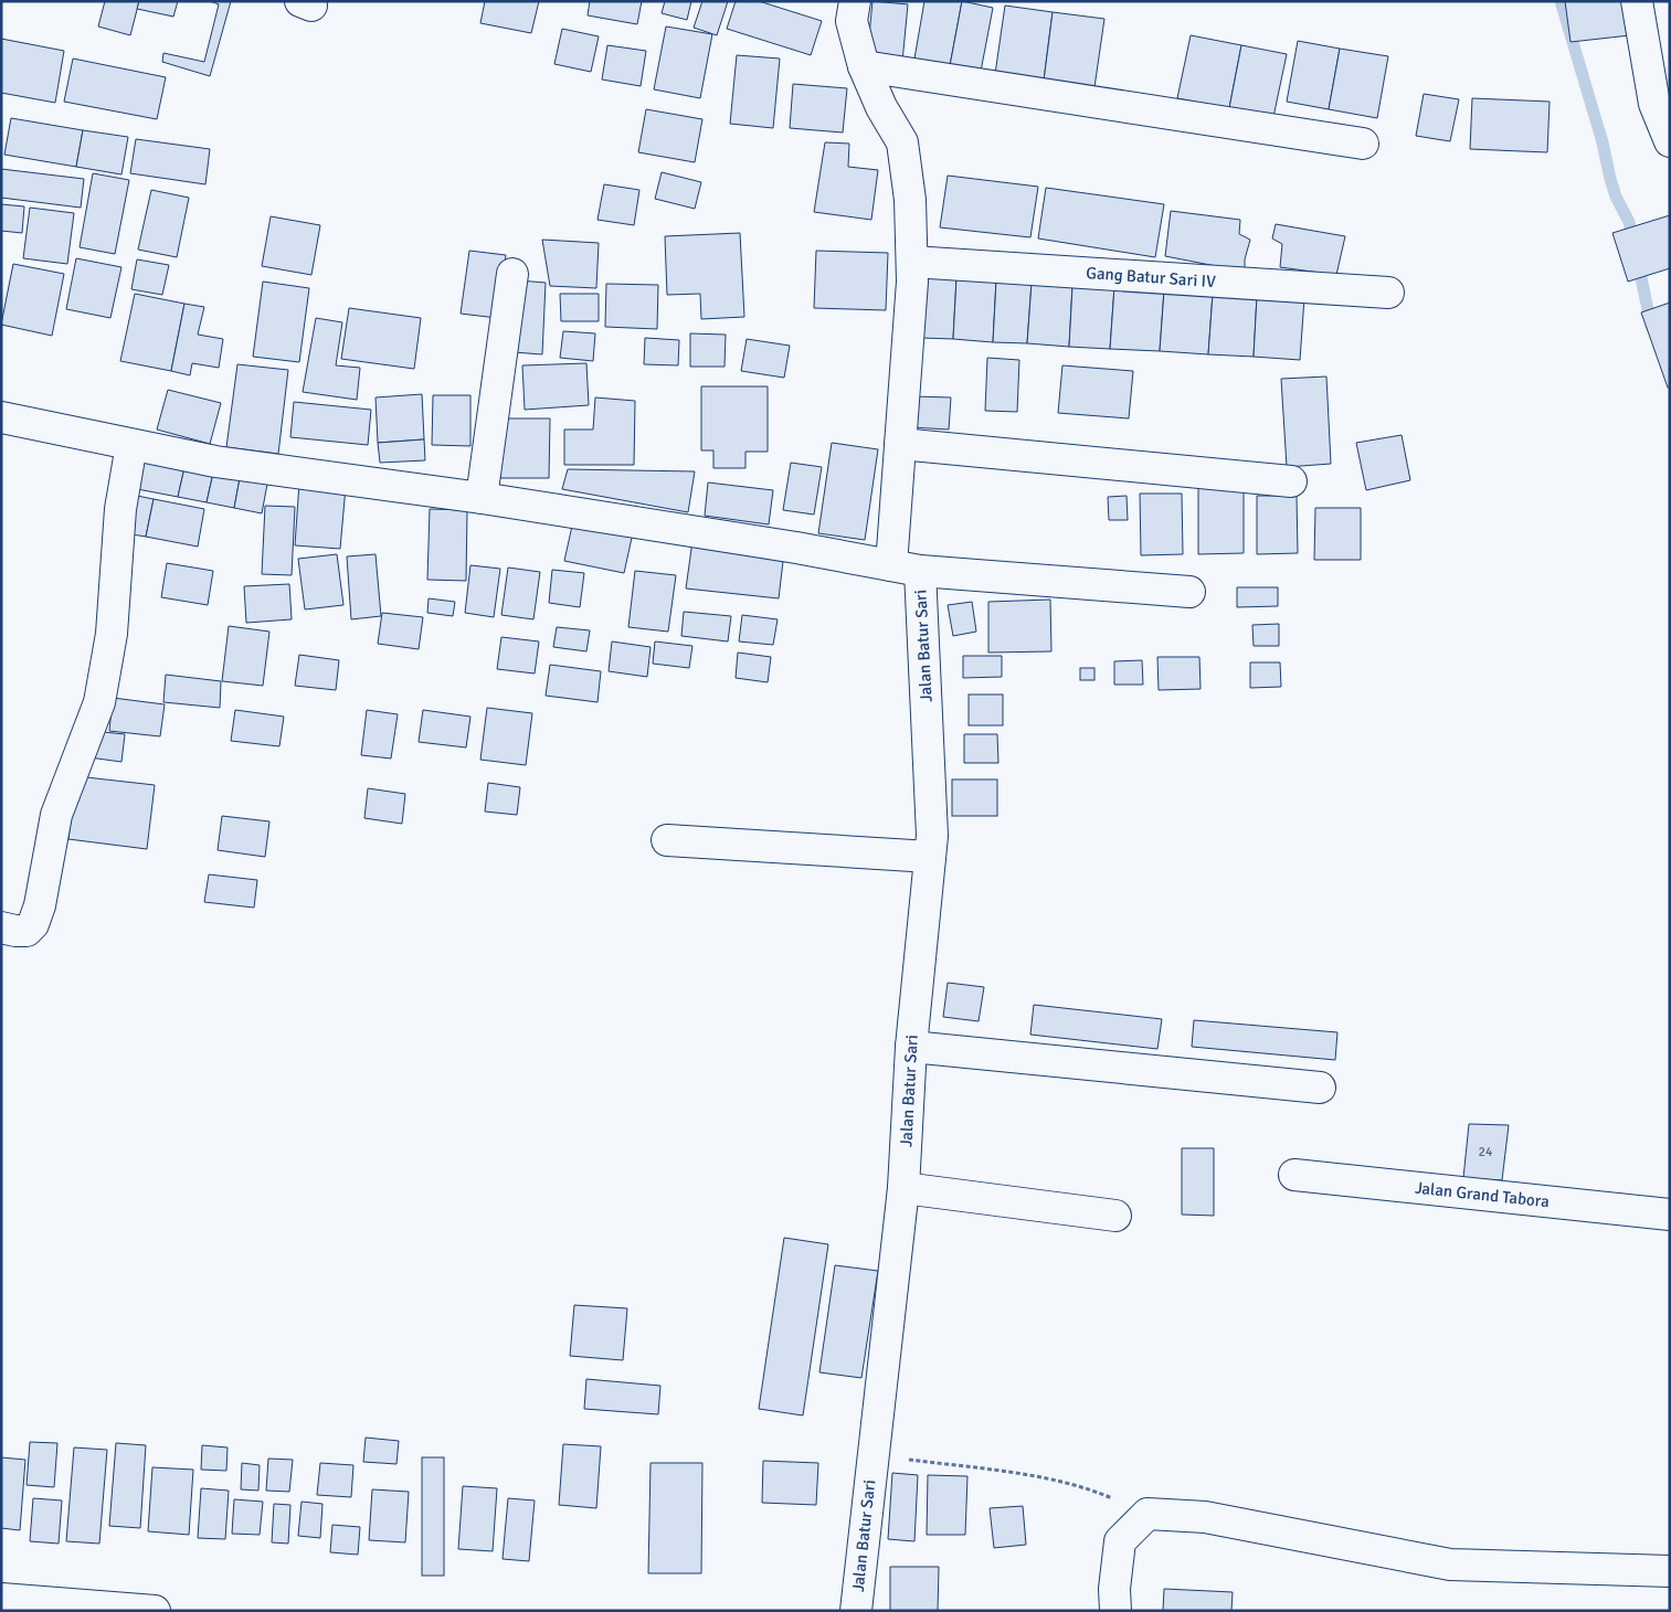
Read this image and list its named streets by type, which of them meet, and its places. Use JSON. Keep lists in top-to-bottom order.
{
  "streets": {
    "street": ["Gang Batur Sari IV", "Jalan Batur Sari", "Jalan Grand Tabora"]
  },
  "crossings": [
    ["Gang Batur Sari IV", "Jalan Batur Sari"]
  ],
  "house_numbers": ["24"]
}
